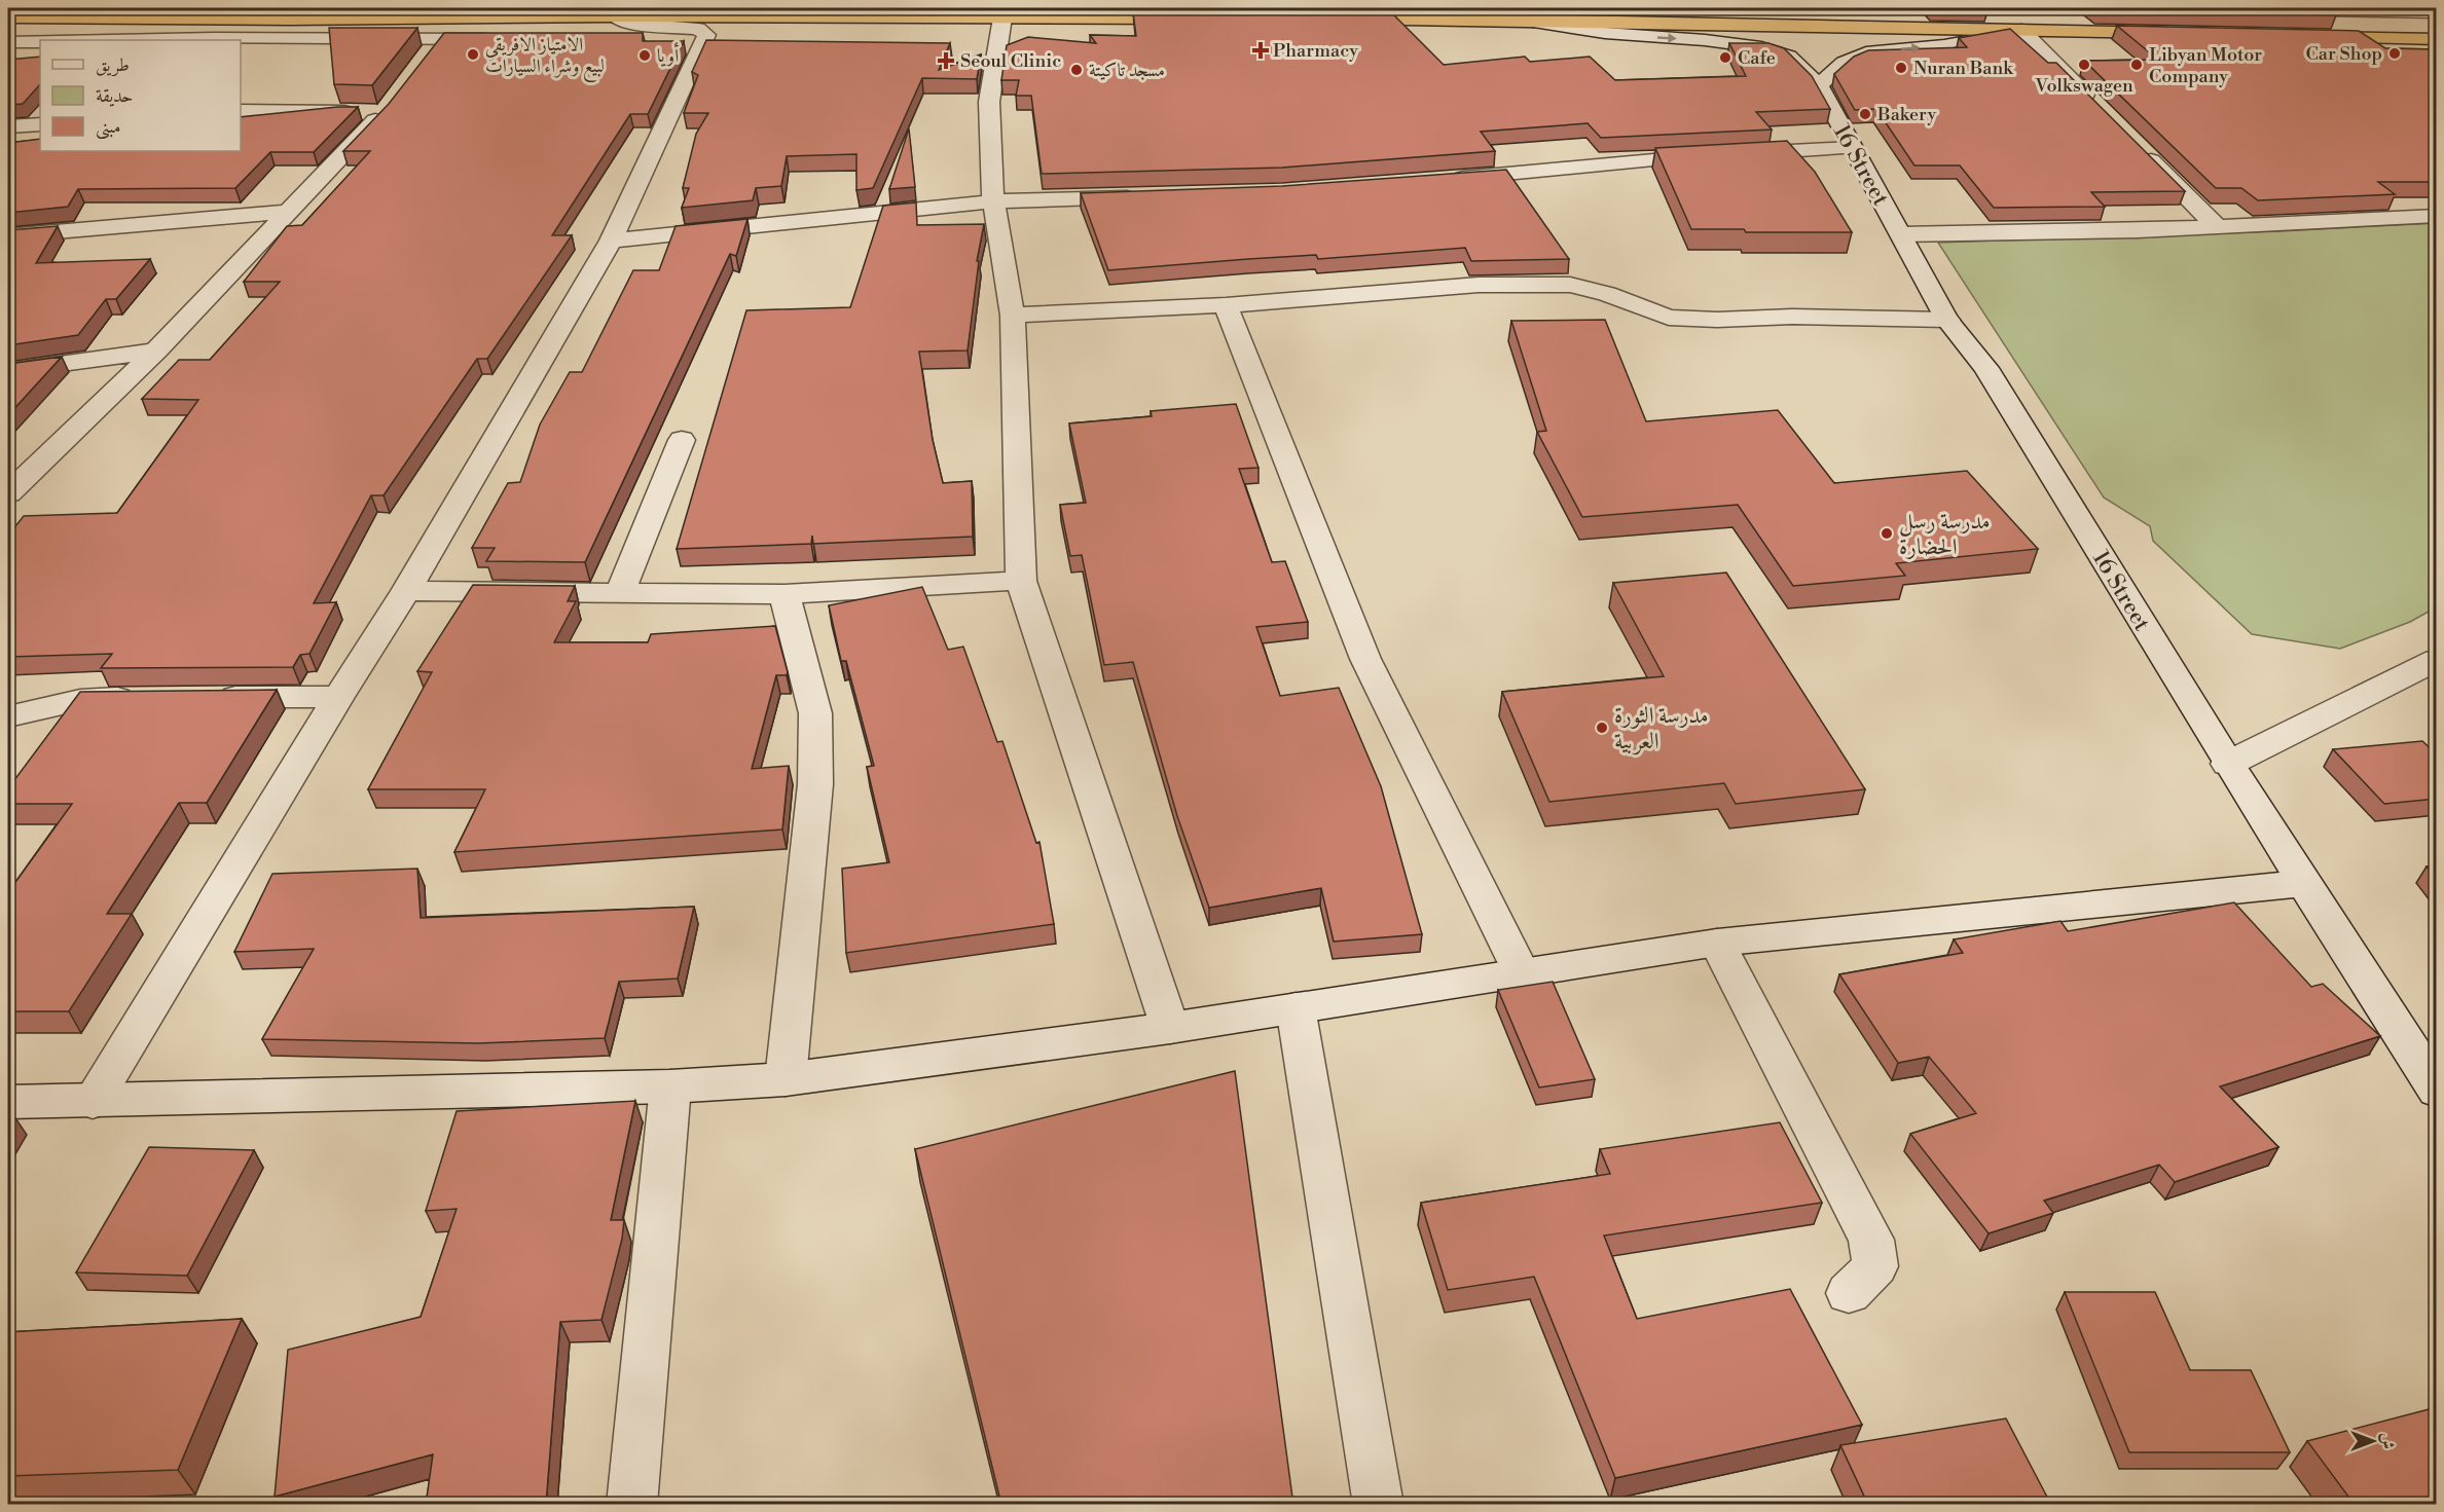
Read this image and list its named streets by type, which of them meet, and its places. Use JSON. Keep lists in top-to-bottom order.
{
  "streets": {
    "street": ["16 Street"]
  },
  "places": {
    "health": ["Pharmacy", "Seoul Clinic"],
    "other": [
      "Car Shop",
      "الامتياز الافريقي لبيع وشراء السيارات",
      "أويا",
      "Cafe",
      "Volkswagen",
      "Libyan Motor Company",
      "Nuran Bank",
      "مسجد تاكيتة",
      "Bakery",
      "مدرسة رسل الحضارة",
      "مدرسة الثورة العربية"
    ]
  },
  "legend": ["طريق", "حديقة", "مبنى"],
  "north": "right"
}
